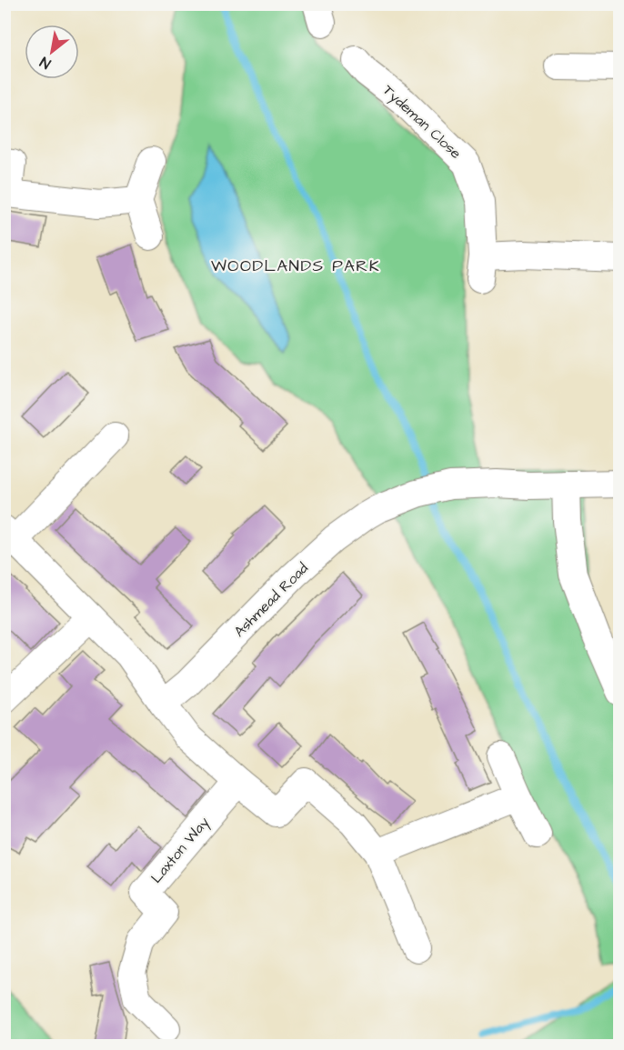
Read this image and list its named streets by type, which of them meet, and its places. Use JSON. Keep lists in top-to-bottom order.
{
  "streets": {
    "street": ["Tydeman Close", "Ashmead Road", "Laxton Way"]
  },
  "districts": ["WOODLANDS PARK"],
  "north": "bottom left"
}
